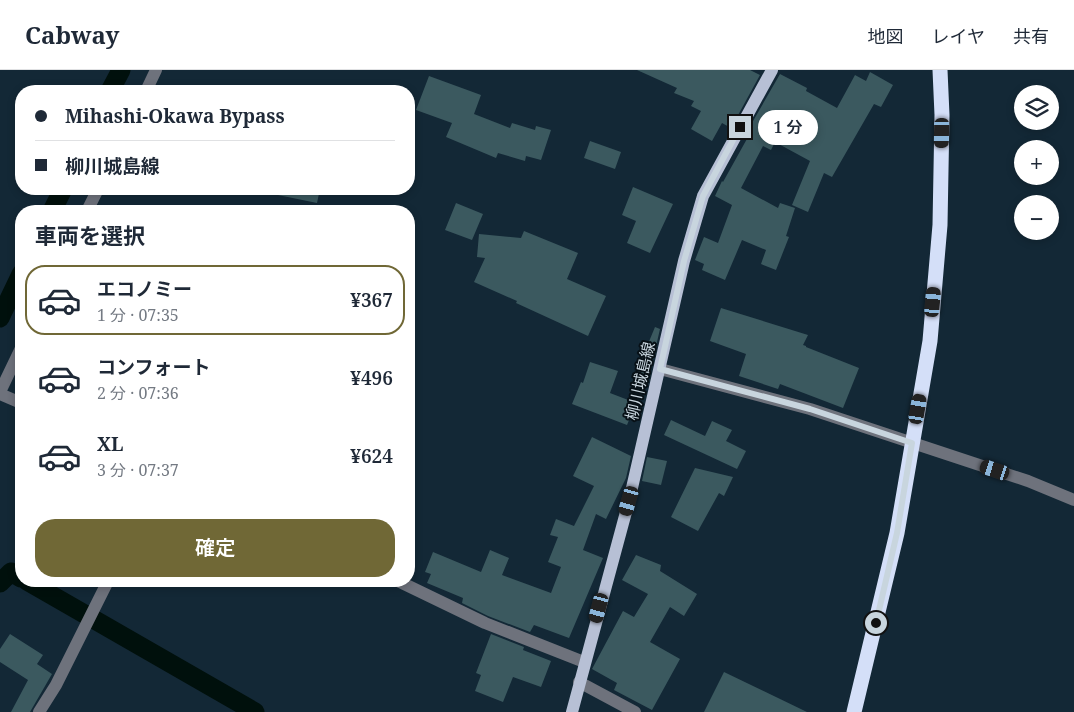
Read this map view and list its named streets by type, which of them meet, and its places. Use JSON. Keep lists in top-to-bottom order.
{
  "streets": {
    "main road": ["柳川城島線"]
  },
  "page": {
    "header": "Cabway",
    "nav": ["地図", "レイヤ", "共有"],
    "map_buttons": ["+", "−"],
    "banner": ["Mihashi-Okawa Bypass", "柳川城島線"],
    "bubble": "1 分",
    "heading": "車両を選択",
    "list": [
      {
        "name": "エコノミー",
        "note": "1 分 · 07:35",
        "value": "¥367"
      },
      {
        "name": "コンフォート",
        "note": "2 分 · 07:36",
        "value": "¥496"
      },
      {
        "name": "XL",
        "note": "3 分 · 07:37",
        "value": "¥624"
      }
    ],
    "buttons": "確定"
  }
}
